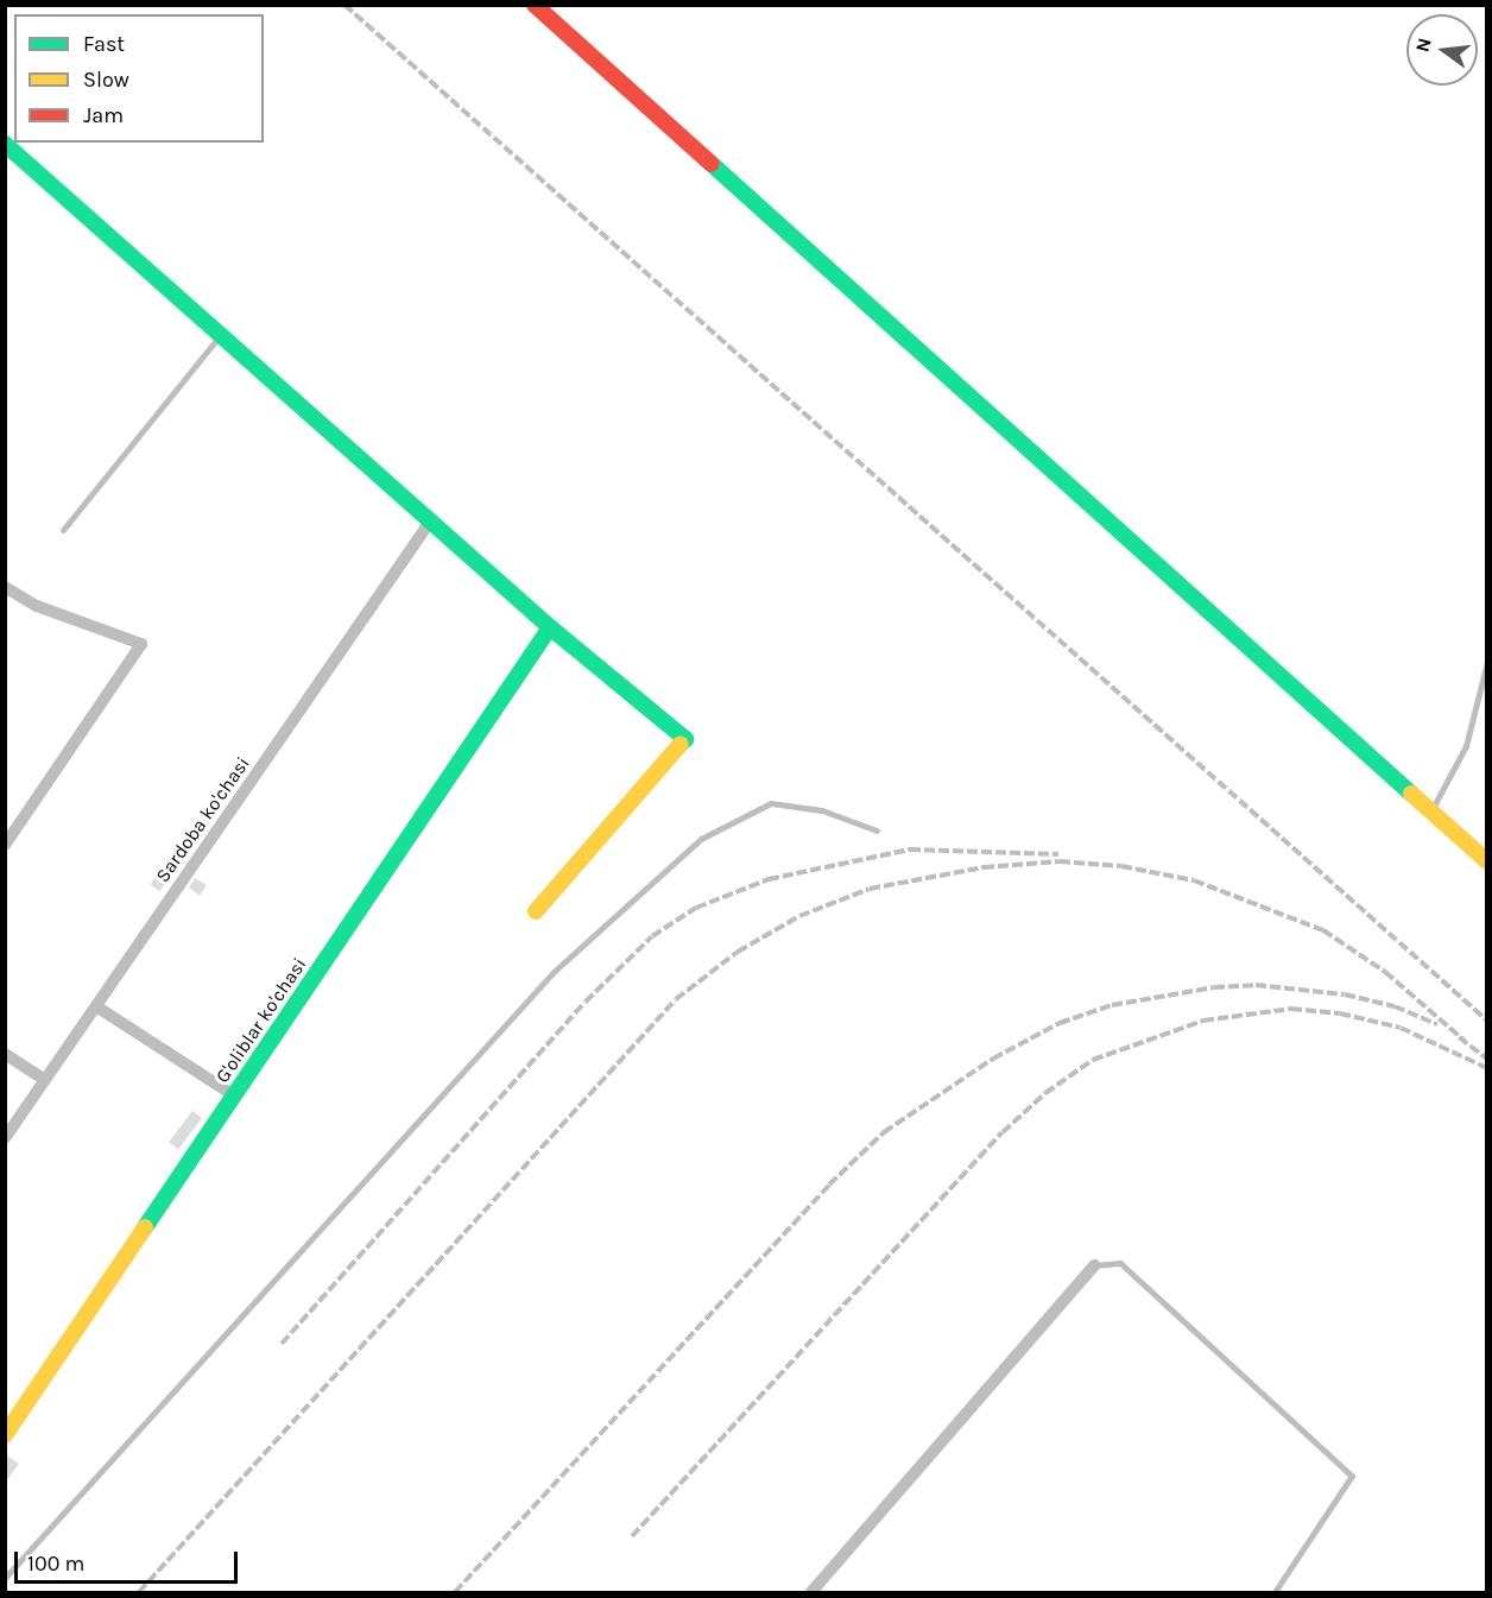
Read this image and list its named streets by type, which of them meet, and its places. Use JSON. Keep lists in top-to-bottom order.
{
  "streets": {
    "street": ["Sardoba ko'chasi", "G'oliblar ko'chasi"]
  },
  "legend": ["Fast", "Slow", "Jam"],
  "scale_bar": "100 m",
  "north": "left"
}
